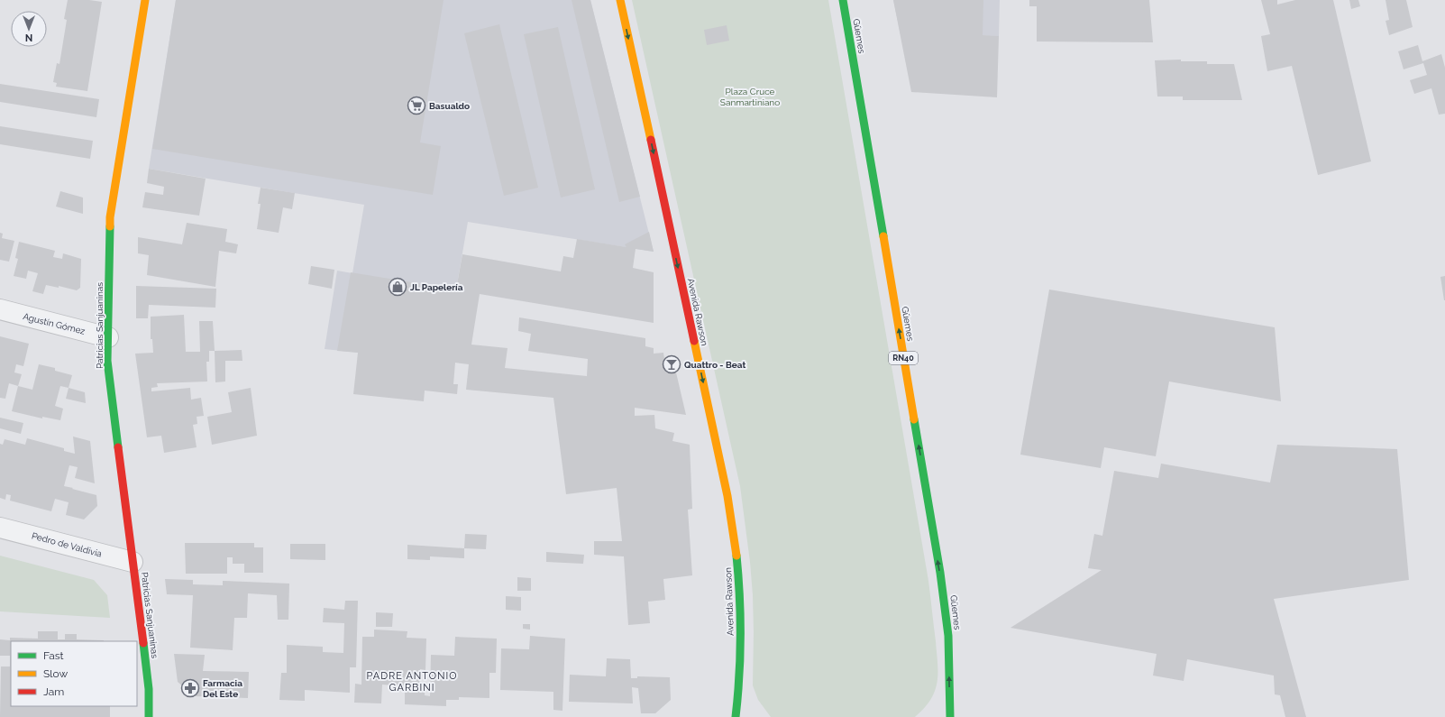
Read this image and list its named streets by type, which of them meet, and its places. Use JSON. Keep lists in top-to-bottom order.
{
  "streets": {
    "main road": [
      "Güemes",
      "Avenida Rawson",
      "Patricias Sanjuaninas",
      "RN40"
    ],
    "street": ["Agustín Gómez", "Pedro de Valdivia"]
  },
  "crossings": [
    ["Agustín Gómez", "Patricias Sanjuaninas"],
    ["Patricias Sanjuaninas", "Pedro de Valdivia"]
  ],
  "one_way": ["Güemes", "Avenida Rawson"],
  "districts": ["PADRE ANTONIO GARBINI"],
  "parks": ["Plaza Cruce Sanmartiniano"],
  "places": {
    "supermarket": ["Basualdo"],
    "shop": ["JL Papelería"],
    "bar": ["Quattro - Beat"],
    "pharmacy": ["Farmacia Del Este"]
  },
  "legend": ["Fast", "Slow", "Jam"],
  "north": "bottom"
}
